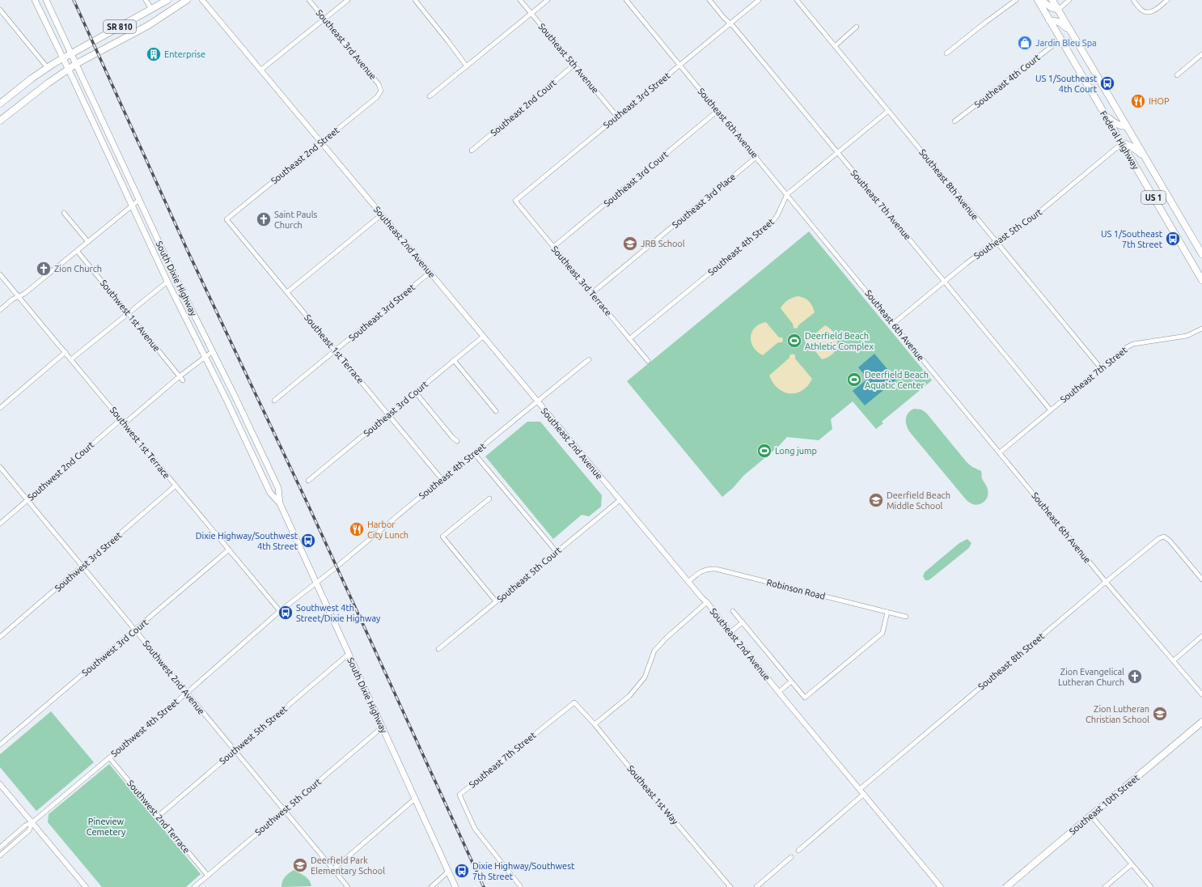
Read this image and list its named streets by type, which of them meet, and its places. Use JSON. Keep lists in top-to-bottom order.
{
  "streets": {
    "main road": [
      "SR 810",
      "Federal Highway",
      "US 1",
      "South Dixie Highway",
      "Southeast 10th Street"
    ],
    "street": [
      "Southeast 3rd Avenue",
      "Southeast 5th Avenue",
      "Southeast 4th Court",
      "Southeast 3rd Street",
      "Southeast 2nd Court",
      "Southeast 6th Avenue",
      "Southeast 2nd Street",
      "Southeast 3rd Court",
      "Southeast 8th Avenue",
      "Southeast 3rd Place",
      "Southeast 7th Avenue",
      "Southeast 5th Court",
      "Southeast 2nd Avenue",
      "Southeast 4th Street",
      "Southeast 3rd Terrace",
      "Southwest 1st Avenue",
      "Southeast 1st Terrace",
      "Southeast 7th Street",
      "Southwest 1st Terrace",
      "Southwest 2nd Court",
      "Southwest 3rd Street",
      "Robinson Road",
      "Southwest 3rd Court",
      "Southeast 8th Street",
      "Southwest 2nd Avenue",
      "Southwest 4th Street",
      "Southwest 5th Street",
      "Southeast 1st Way",
      "Southwest 5th Court",
      "Southwest 2nd Terrace"
    ]
  },
  "crossings": [
    ["SR 810", "South Dixie Highway"],
    ["Southeast 3rd Avenue", "Southeast 2nd Street"],
    ["Southeast 5th Avenue", "Southeast 3rd Street"],
    ["Southeast 5th Avenue", "Southeast 2nd Court"],
    ["Southeast 4th Court", "Federal Highway"],
    ["Southeast 3rd Street", "Southeast 6th Avenue"],
    ["Southeast 3rd Street", "Southeast 7th Avenue"],
    ["Southeast 3rd Street", "Southeast 2nd Avenue"],
    ["Southeast 3rd Street", "Southeast 3rd Terrace"],
    ["Southeast 3rd Street", "Southeast 1st Terrace"],
    ["Southeast 6th Avenue", "Southeast 3rd Court"],
    ["Southeast 6th Avenue", "Southeast 3rd Place"],
    ["Southeast 6th Avenue", "Southeast 5th Court"],
    ["Southeast 6th Avenue", "Southeast 4th Street"],
    ["Southeast 6th Avenue", "Southeast 7th Street"],
    ["Southeast 6th Avenue", "Southeast 8th Street"],
    ["Federal Highway", "Southeast 5th Court"],
    ["Southeast 2nd Street", "Southeast 2nd Avenue"],
    ["Southeast 2nd Street", "Southeast 1st Terrace"],
    ["Southeast 3rd Court", "Southeast 2nd Avenue"],
    ["Southeast 3rd Court", "Southeast 3rd Terrace"],
    ["Southeast 3rd Court", "Southeast 1st Terrace"],
    ["Southeast 8th Avenue", "Southeast 5th Court"],
    ["Southeast 8th Avenue", "Southeast 4th Street"],
    ["Southeast 8th Avenue", "Southeast 7th Street"],
    ["Southeast 3rd Place", "Southeast 3rd Terrace"],
    ["Southeast 7th Avenue", "Southeast 5th Court"],
    ["Southeast 7th Avenue", "Southeast 4th Street"],
    ["Southeast 7th Avenue", "Southeast 7th Street"],
    ["Southeast 5th Court", "Southeast 2nd Avenue"],
    ["Southeast 2nd Avenue", "Southeast 4th Street"],
    ["Southeast 2nd Avenue", "Robinson Road"],
    ["Southeast 2nd Avenue", "Southeast 8th Street"],
    ["Southeast 4th Street", "South Dixie Highway"],
    ["Southeast 4th Street", "Southeast 3rd Terrace"],
    ["Southeast 4th Street", "Southeast 1st Terrace"],
    ["Southeast 4th Street", "Southwest 4th Street"],
    ["South Dixie Highway", "Southwest 4th Street"],
    ["South Dixie Highway", "Southwest 5th Street"],
    ["South Dixie Highway", "Southwest 5th Court"],
    ["Southeast 7th Street", "Southeast 1st Way"],
    ["Southwest 1st Terrace", "Southwest 2nd Court"],
    ["Southwest 1st Terrace", "Southwest 3rd Street"],
    ["Southwest 1st Terrace", "Southwest 3rd Court"],
    ["Southwest 1st Terrace", "Southwest 4th Street"],
    ["Southwest 2nd Court", "Southwest 2nd Avenue"],
    ["Southwest 3rd Street", "Southwest 2nd Avenue"],
    ["Southwest 3rd Court", "Southwest 2nd Avenue"],
    ["Southwest 2nd Avenue", "Southwest 4th Street"],
    ["Southwest 2nd Avenue", "Southwest 5th Street"],
    ["Southwest 2nd Avenue", "Southwest 5th Court"],
    ["Southwest 4th Street", "Southwest 2nd Terrace"],
    ["Southwest 5th Street", "Southwest 2nd Terrace"],
    ["Southwest 5th Court", "Southwest 2nd Terrace"]
  ],
  "parks": ["Pineview Cemetery"],
  "places": {
    "shop": ["Jardin Bleu Spa"],
    "building": ["Enterprise"],
    "bus stop": [
      "US 1/Southeast 4th Court",
      "US 1/Southeast 7th Street",
      "Dixie Highway/Southwest 4th Street",
      "Southwest 4th Street/Dixie Highway",
      "Dixie Highway/Southwest 7th Street"
    ],
    "restaurant": ["IHOP", "Harbor City Lunch"],
    "church": ["Saint Pauls Church", "Zion Church", "Zion Evangelical Lutheran Church"],
    "school or university": [
      "JRB School",
      "Deerfield Beach Middle School",
      "Zion Lutheran Christian School",
      "Deerfield Park Elementary School"
    ],
    "sports": ["Deerfield Beach Athletic Complex", "Deerfield Beach Aquatic Center", "Long jump"]
  }
}
